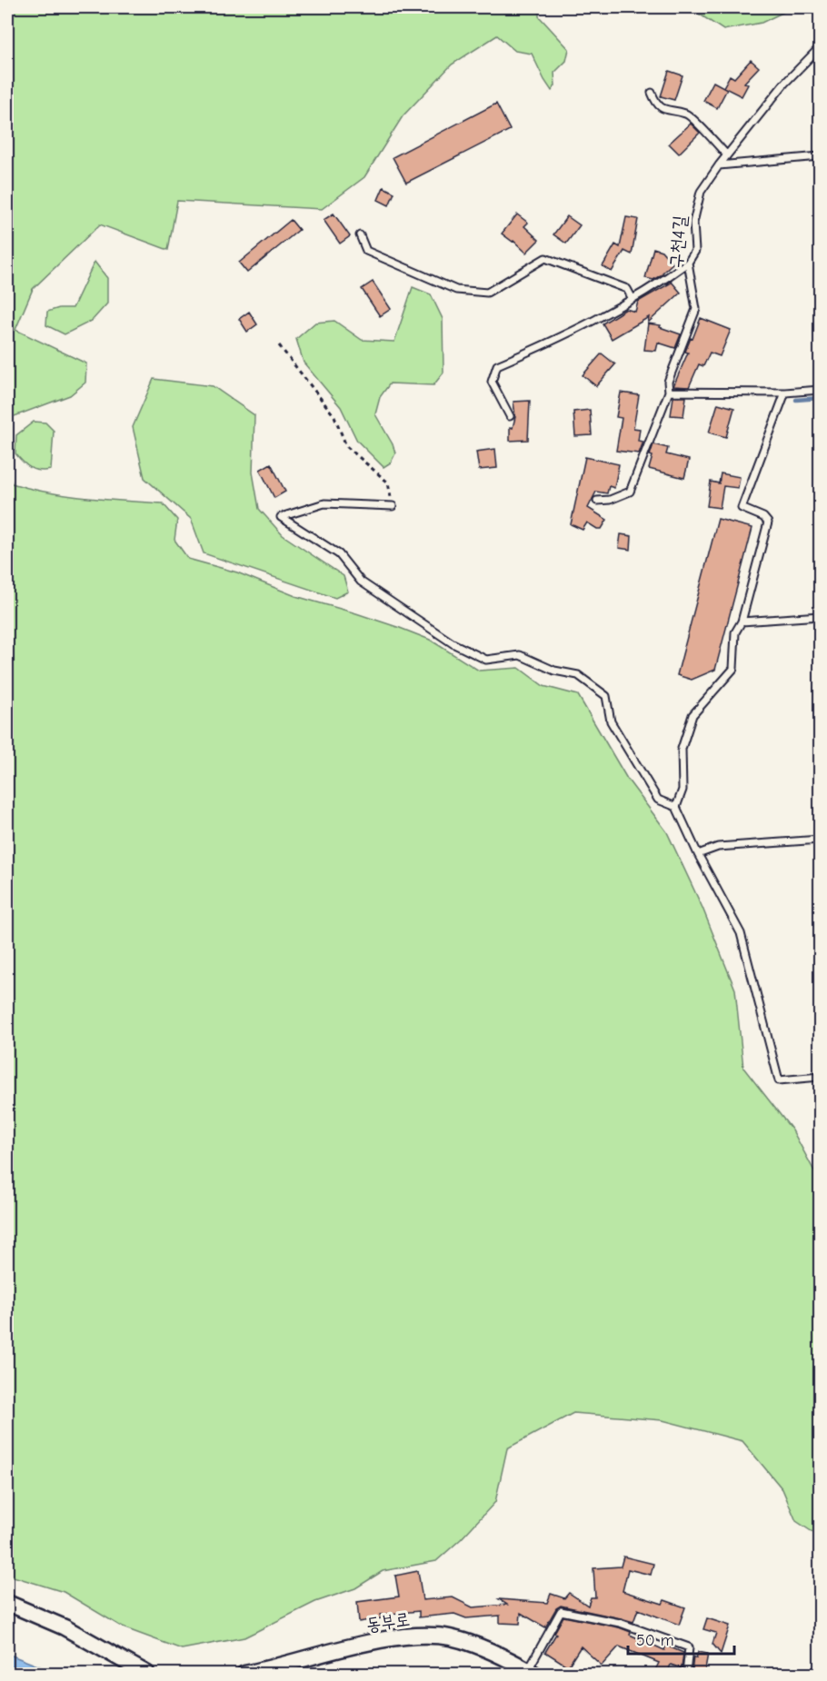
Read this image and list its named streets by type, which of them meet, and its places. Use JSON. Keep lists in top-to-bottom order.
{
  "streets": {
    "street": ["동부로"],
    "lane": ["구천4길"]
  },
  "scale_bar": "50 m"
}
